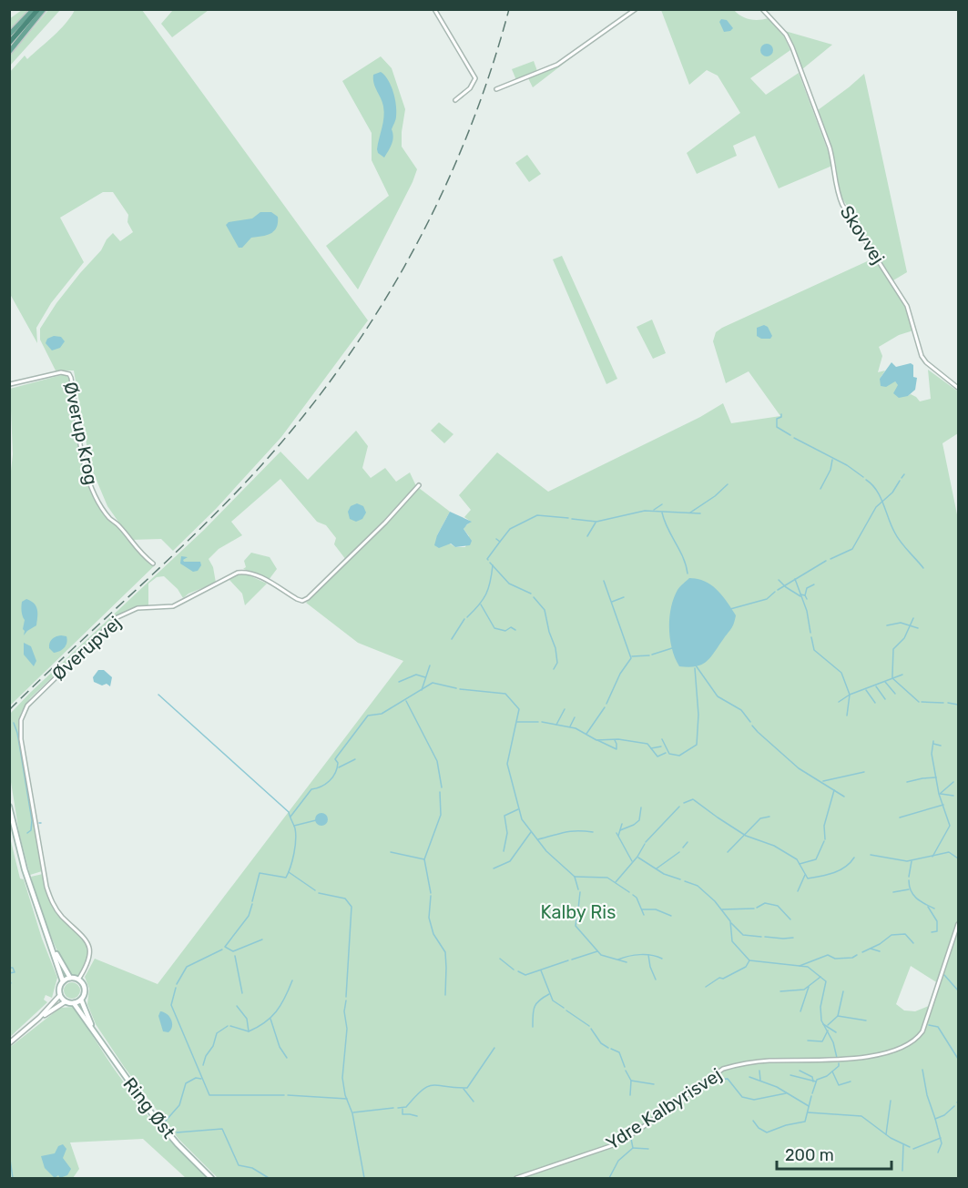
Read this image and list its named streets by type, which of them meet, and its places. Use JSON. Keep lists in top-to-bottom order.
{
  "streets": {
    "main road": ["Ring Øst"],
    "street": [
      "Skovvej",
      "Øverup Krog",
      "Øverupvej",
      "Ydre Kalbyrisvej"
    ]
  },
  "crossings": [
    ["Øverupvej", "Ring Øst"]
  ],
  "parks": ["Kalby Ris"],
  "scale_bar": "200 m"
}
